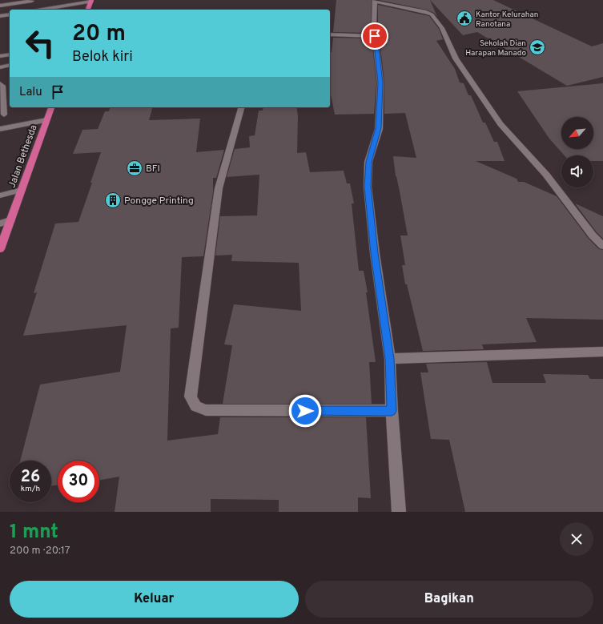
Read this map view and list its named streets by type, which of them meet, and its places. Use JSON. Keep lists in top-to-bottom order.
{
  "streets": {
    "highway": ["Jalan Bethesda"]
  },
  "places": {
    "public building": ["Kantor Kelurahan Ranotana"],
    "school or university": ["Sekolah Dian Harapan Manado"],
    "office": ["BFI"],
    "building": ["Pongge Printing"]
  },
  "north": "bottom left",
  "page": {
    "turn": ["20 m", "Belok kiri"],
    "then": "Lalu",
    "speed": "26 km/h",
    "limit": "30",
    "heading": ["1 mnt", "200 m · 20:17"],
    "buttons": ["Keluar", "Bagikan"]
  }
}
